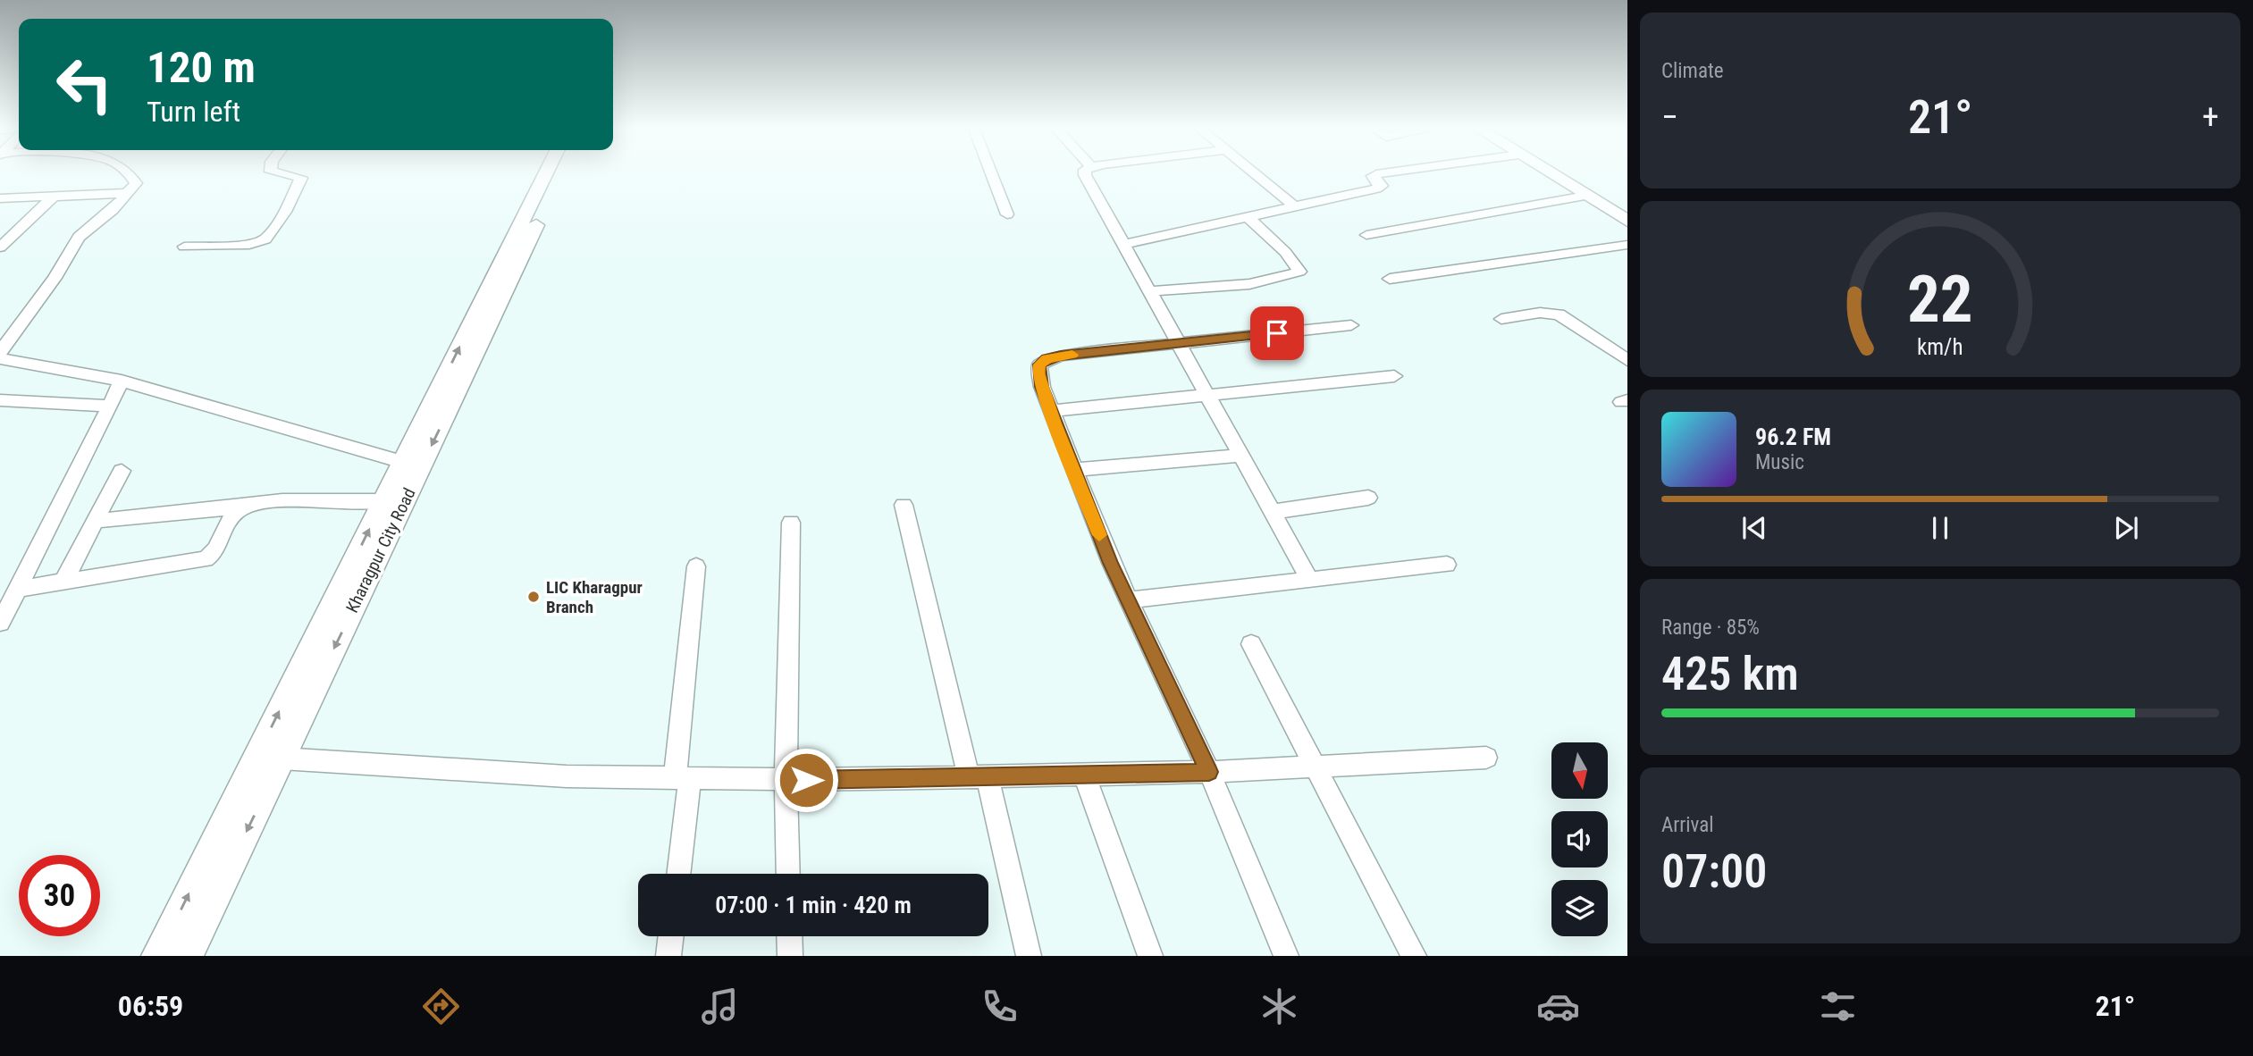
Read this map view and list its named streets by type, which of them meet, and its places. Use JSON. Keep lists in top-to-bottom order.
{
  "streets": {
    "main road": ["Kharagpur City Road"]
  },
  "places": ["LIC Kharagpur Branch"],
  "north": "bottom",
  "page": {
    "tile": [
      "Climate",
      ["Range · 85%", "425 km"],
      ["Arrival", "07:00"]
    ],
    "turn": ["120 m", "Turn left"],
    "heat": ["−", "21°", "+"],
    "song": ["96.2 FM", "Music"],
    "limit": "30",
    "trip": "07:00 · 1 min · 420 m",
    "tabs": ["06:59", "21°"],
    "gauge": ["22", "km/h"]
  }
}
